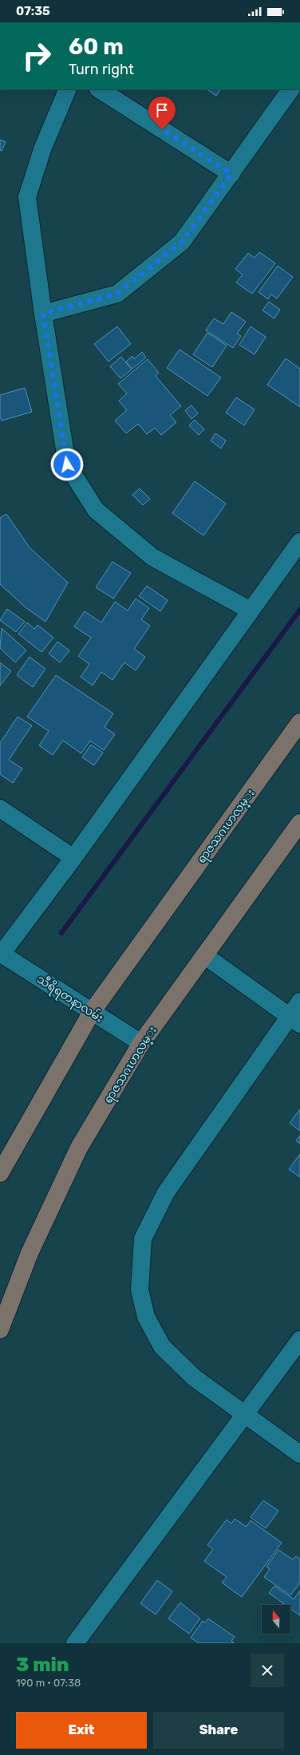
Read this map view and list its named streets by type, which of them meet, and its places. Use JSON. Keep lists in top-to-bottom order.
{
  "streets": {
    "main road": ["ရာဇသဂၤဟလမ္း"],
    "street": ["သီရိရတနာလမ်း"]
  },
  "crossings": [
    ["ရာဇသဂၤဟလမ္း", "သီရိရတနာလမ်း"]
  ],
  "north": "top",
  "page": {
    "status": "07:35",
    "turn": ["60 m", "Turn right"],
    "heading": ["3 min", "190 m · 07:38"],
    "buttons": ["Exit", "Share"]
  }
}
